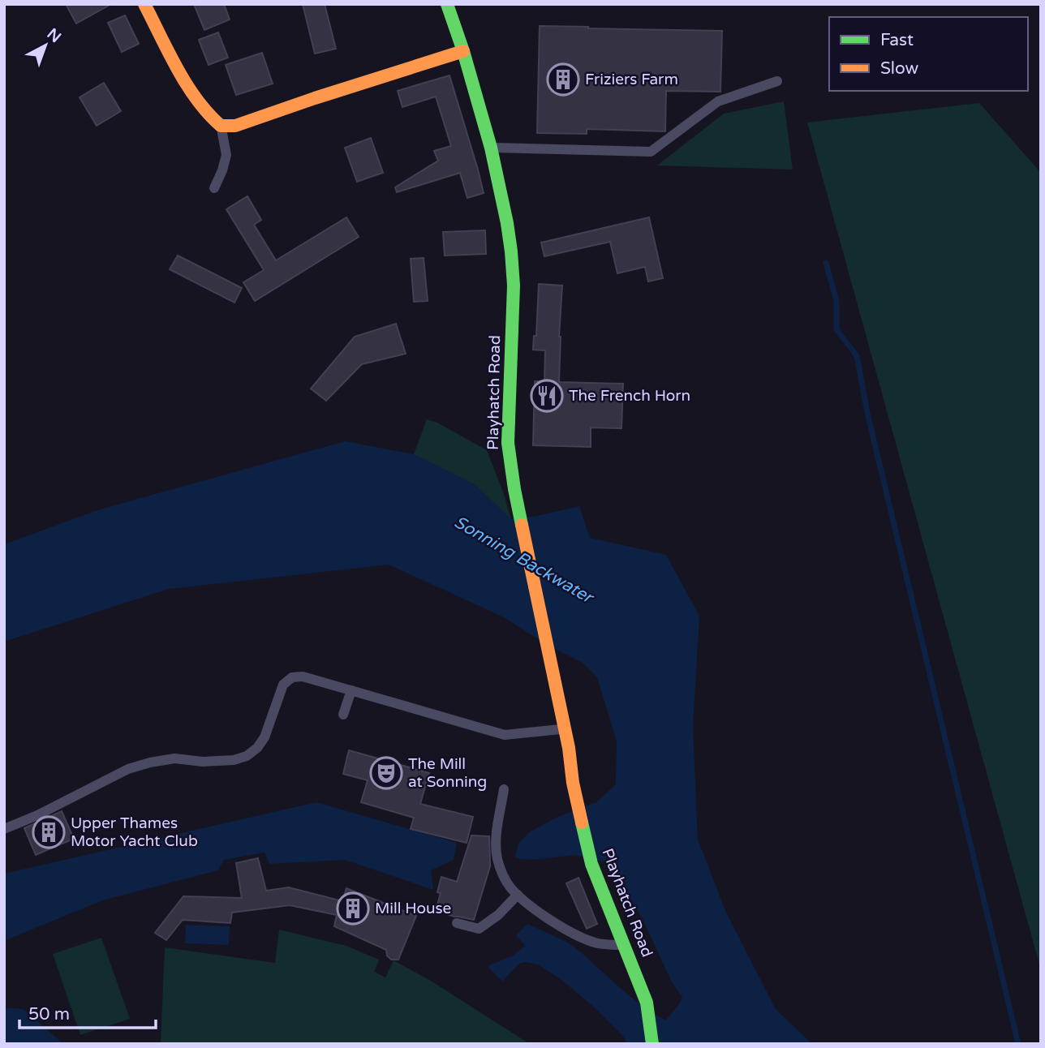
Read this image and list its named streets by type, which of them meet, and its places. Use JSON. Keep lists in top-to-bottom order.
{
  "streets": {
    "main road": ["Playhatch Road"]
  },
  "water": ["Sonning Backwater"],
  "places": {
    "building": ["Friziers Farm", "Upper Thames Motor Yacht Club", "Mill House"],
    "restaurant": ["The French Horn"],
    "theatre": ["The Mill at Sonning"]
  },
  "legend": ["Fast", "Slow"],
  "scale_bar": "50 m",
  "north": "top right"
}
